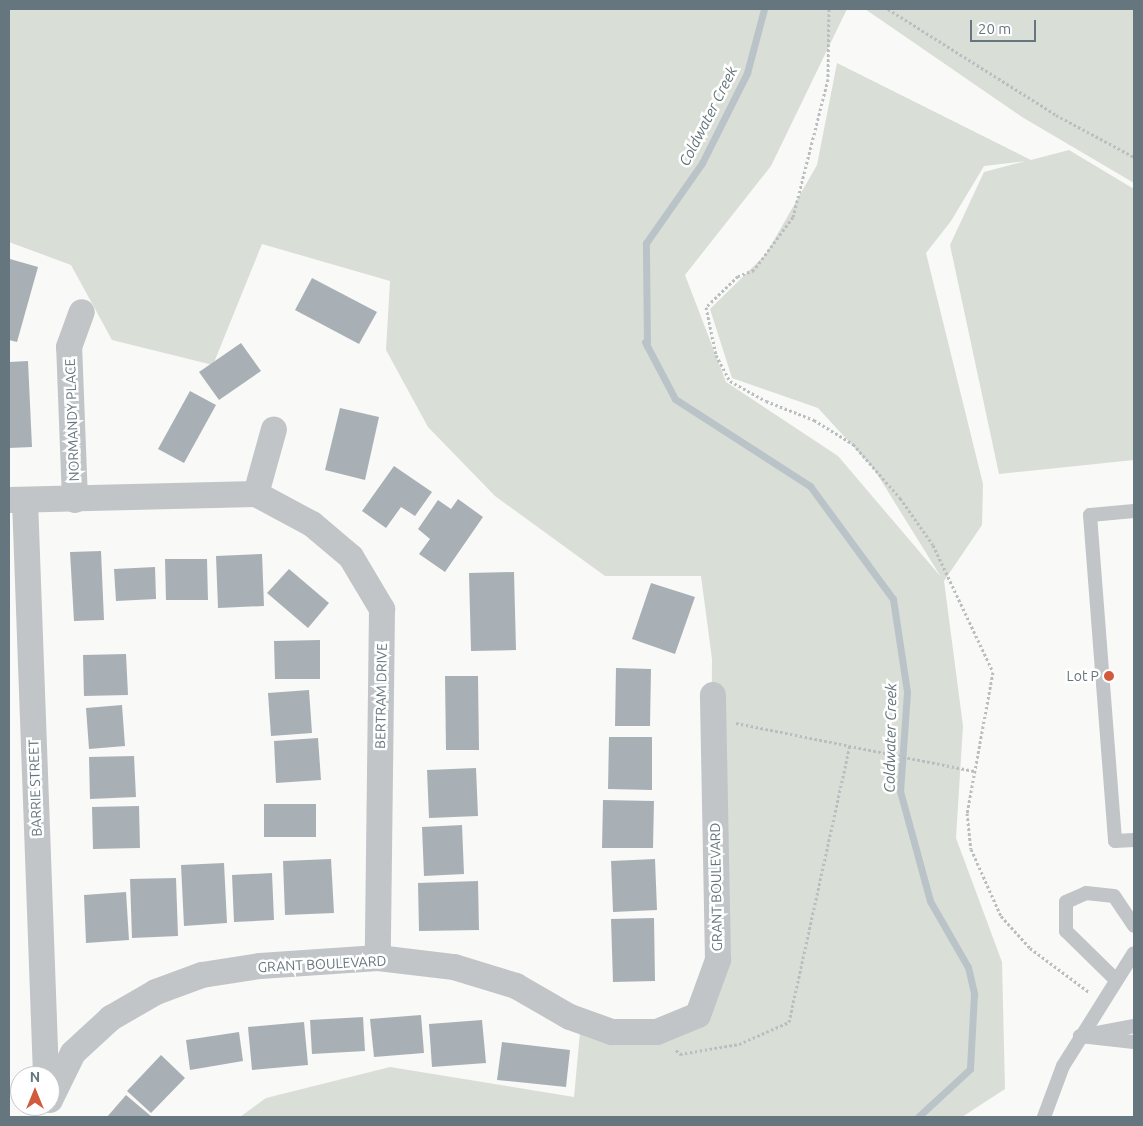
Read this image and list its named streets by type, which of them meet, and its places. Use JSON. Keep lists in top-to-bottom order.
{
  "streets": {
    "street": [
      "NORMANDY PLACE",
      "BERTRAM DRIVE",
      "BARRIE STREET",
      "GRANT BOULEVARD"
    ]
  },
  "crossings": [
    ["BERTRAM DRIVE", "GRANT BOULEVARD"]
  ],
  "water": ["Coldwater Creek"],
  "places": ["Lot P"],
  "scale_bar": "20 m",
  "north": "top"
}
